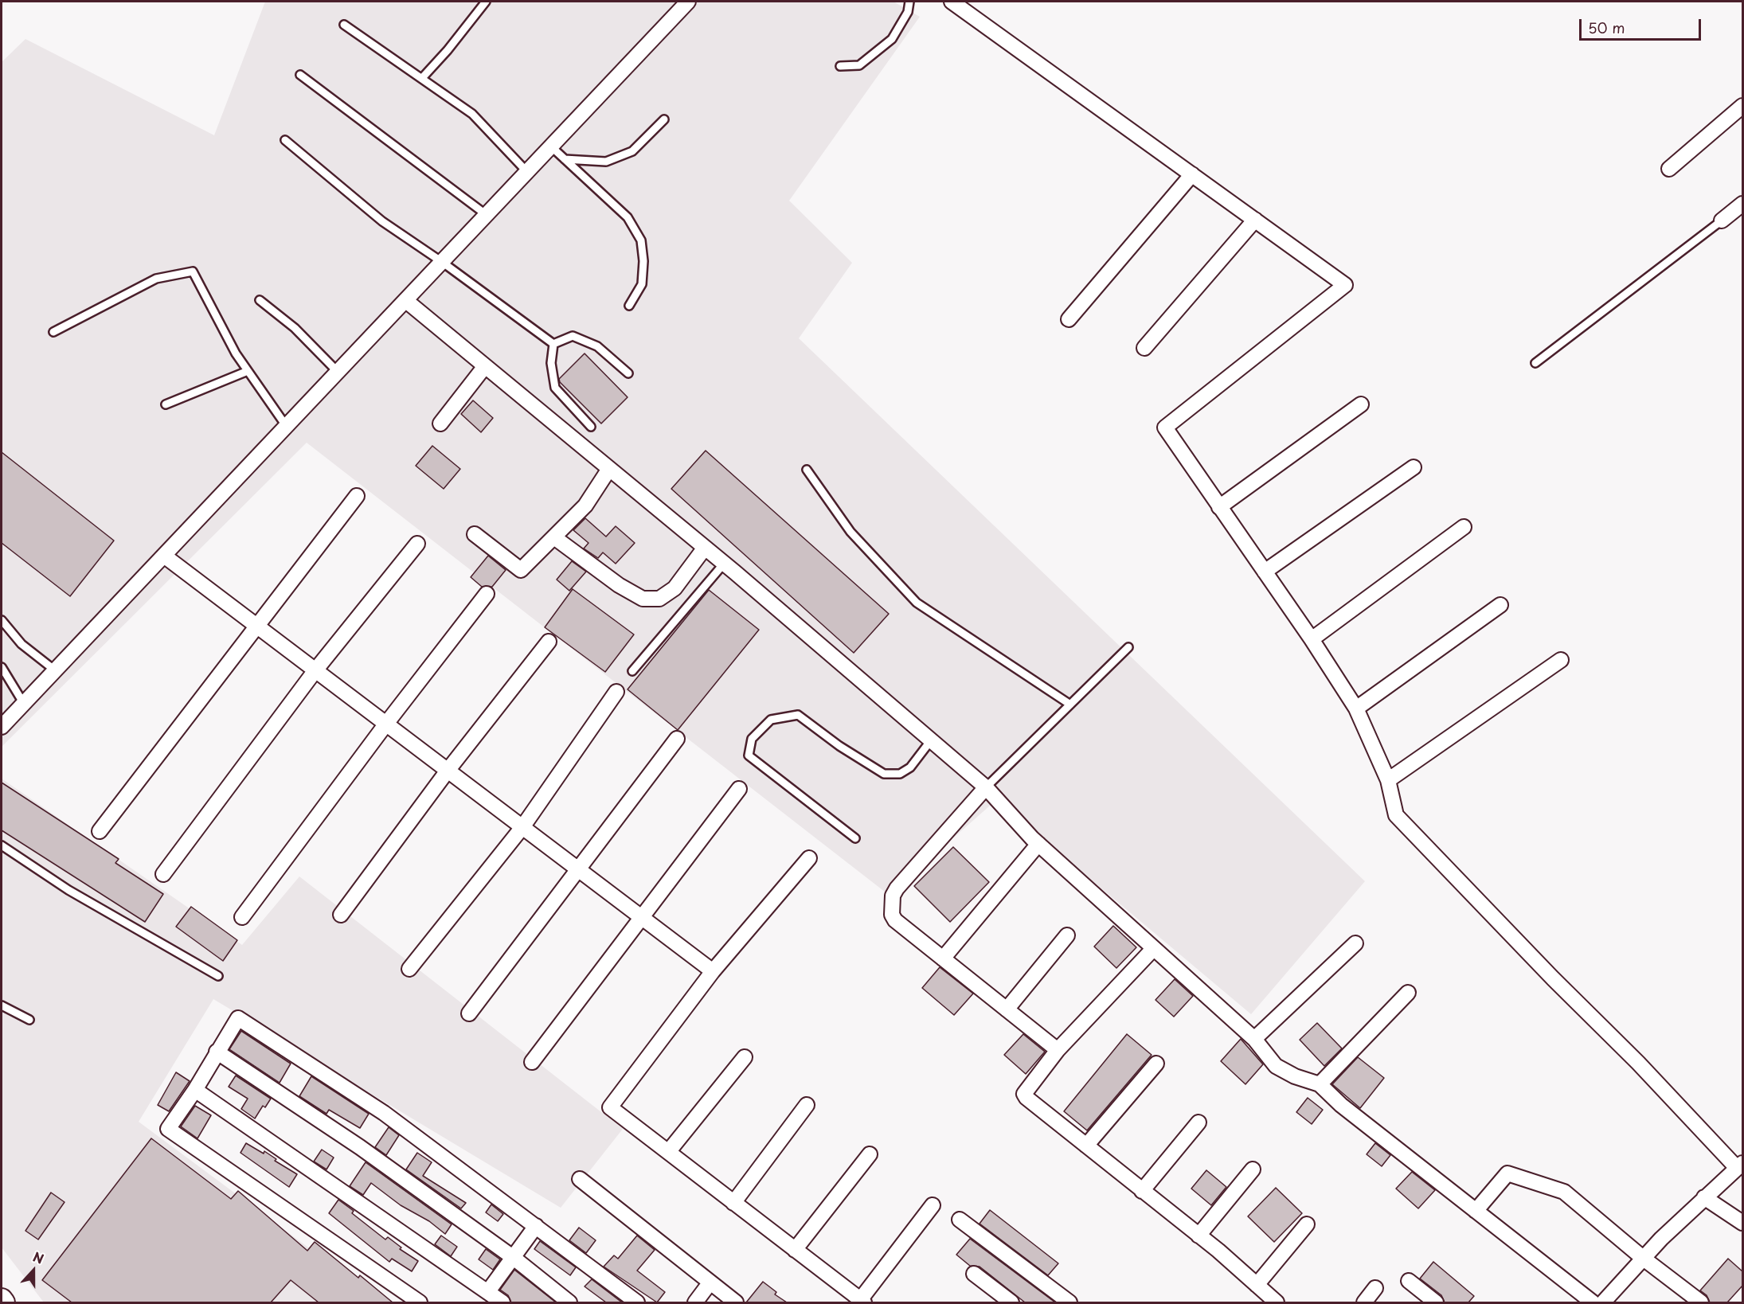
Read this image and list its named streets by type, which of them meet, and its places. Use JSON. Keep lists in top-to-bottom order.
{
  "scale_bar": "50 m",
  "north": "top"
}
